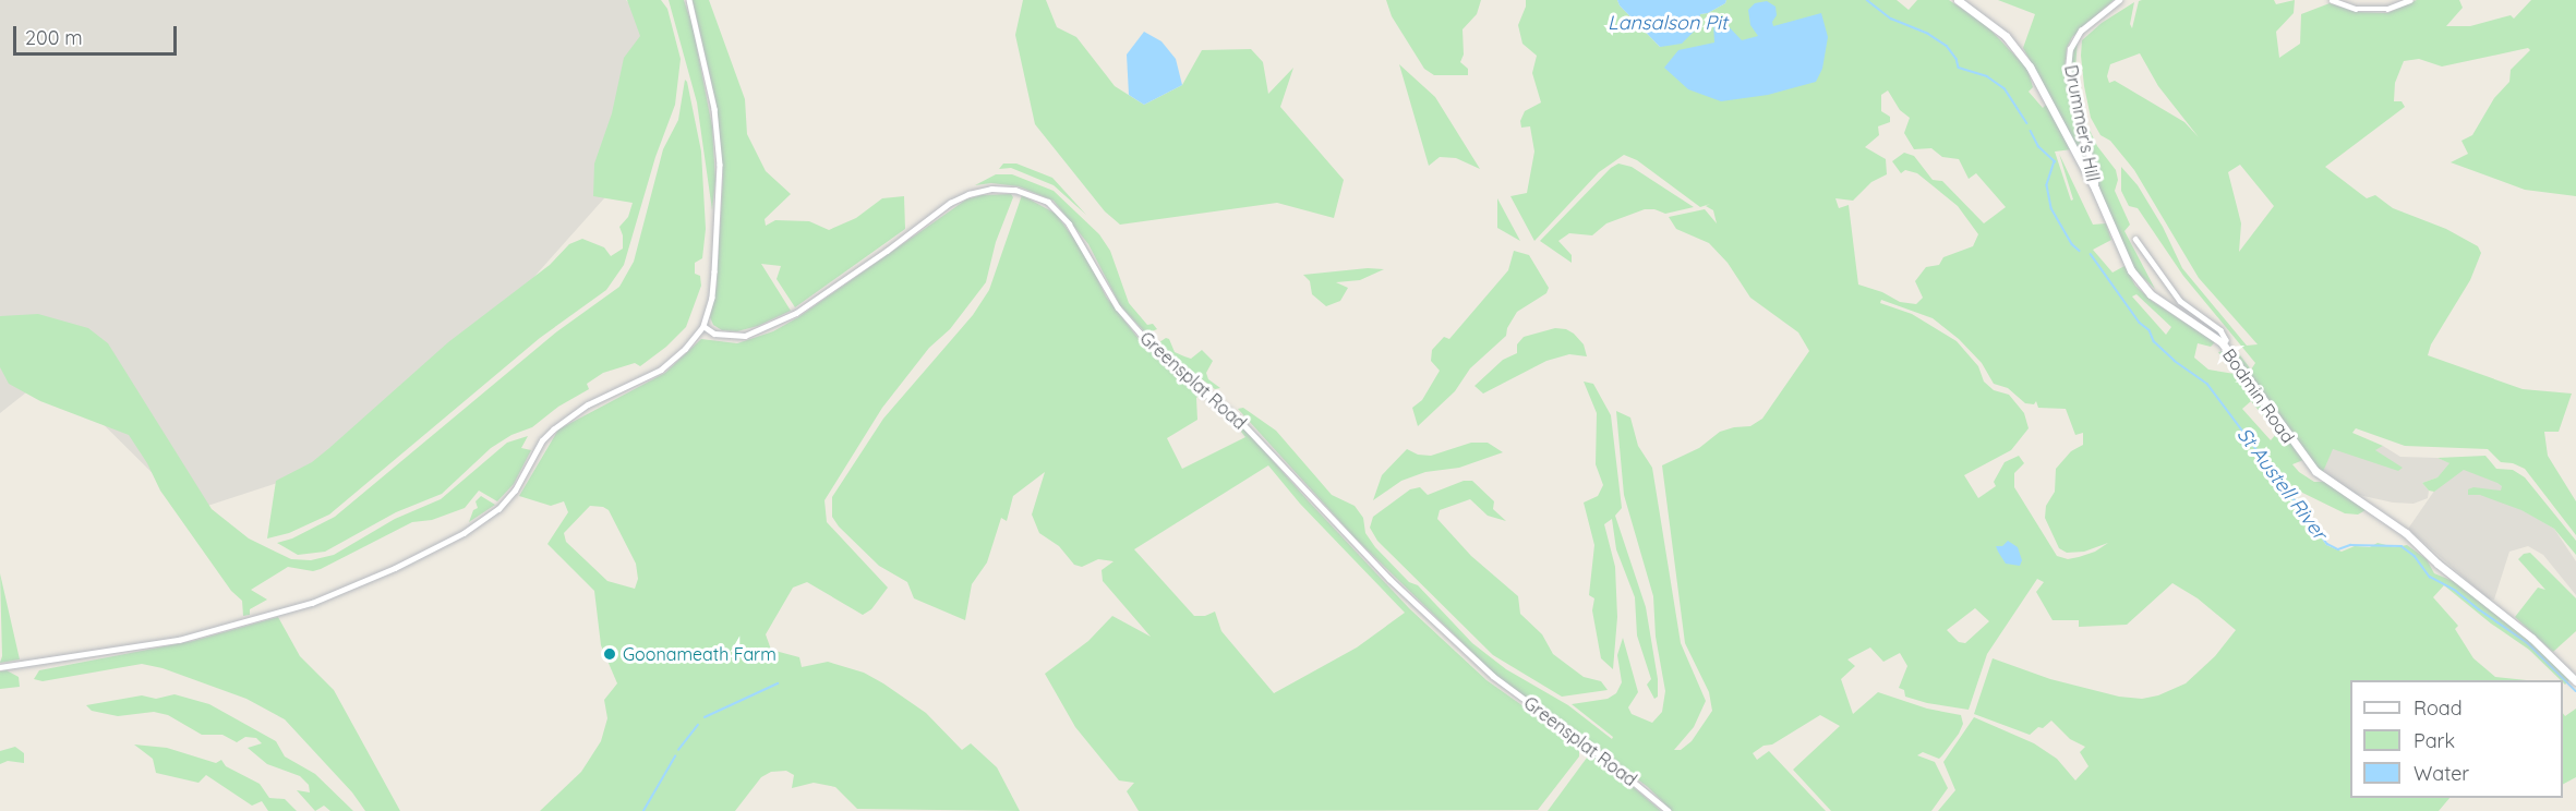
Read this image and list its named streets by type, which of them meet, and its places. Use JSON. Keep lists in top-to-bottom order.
{
  "streets": {
    "main road": ["Bodmin Road"],
    "street": ["Drummer's Hill", "Greensplat Road"]
  },
  "crossings": [
    ["Drummer's Hill", "Bodmin Road"]
  ],
  "water": ["Lansalson Pit", "St Austell River"],
  "places": ["Goonameath Farm"],
  "legend": ["Road", "Park", "Water"],
  "scale_bar": "200 m"
}
